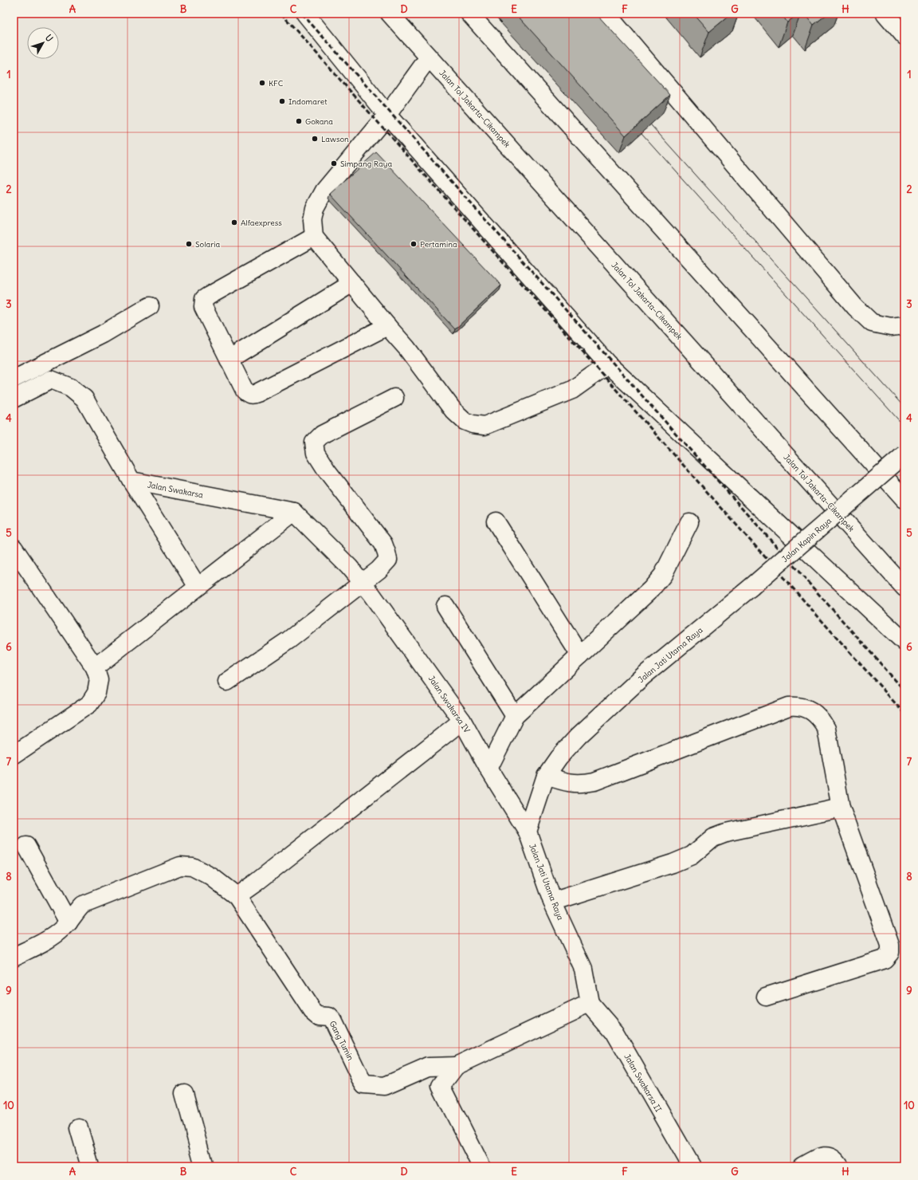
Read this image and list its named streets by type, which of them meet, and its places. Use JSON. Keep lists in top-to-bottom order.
{
  "streets": {
    "main road": [
      "Jalan Tol Jakarta–Cikampek",
      "Jalan Swakarsa",
      "Jalan Kapin Raya",
      "Jalan Jati Utama Raya",
      "Jalan Swakarsa IV",
      "Gang Tumin",
      "Jalan Swakarsa II"
    ]
  },
  "crossings": [
    ["Jalan Kapin Raya", "Jalan Jati Utama Raya"],
    ["Jalan Jati Utama Raya", "Jalan Swakarsa IV"],
    ["Jalan Jati Utama Raya", "Jalan Swakarsa II"]
  ],
  "places": [
    "KFC",
    "Indomaret",
    "Gokana",
    "Lawson",
    "Simpang Raya",
    "Alfaexpress",
    "Solaria",
    "Pertamina"
  ],
  "north": "top right",
  "grid": {
    "columns": [
      "A",
      "B",
      "C",
      "D",
      "E",
      "F",
      "G",
      "H"
    ],
    "rows": [
      "1",
      "2",
      "3",
      "4",
      "5",
      "6",
      "7",
      "8",
      "9",
      "10"
    ]
  }
}
